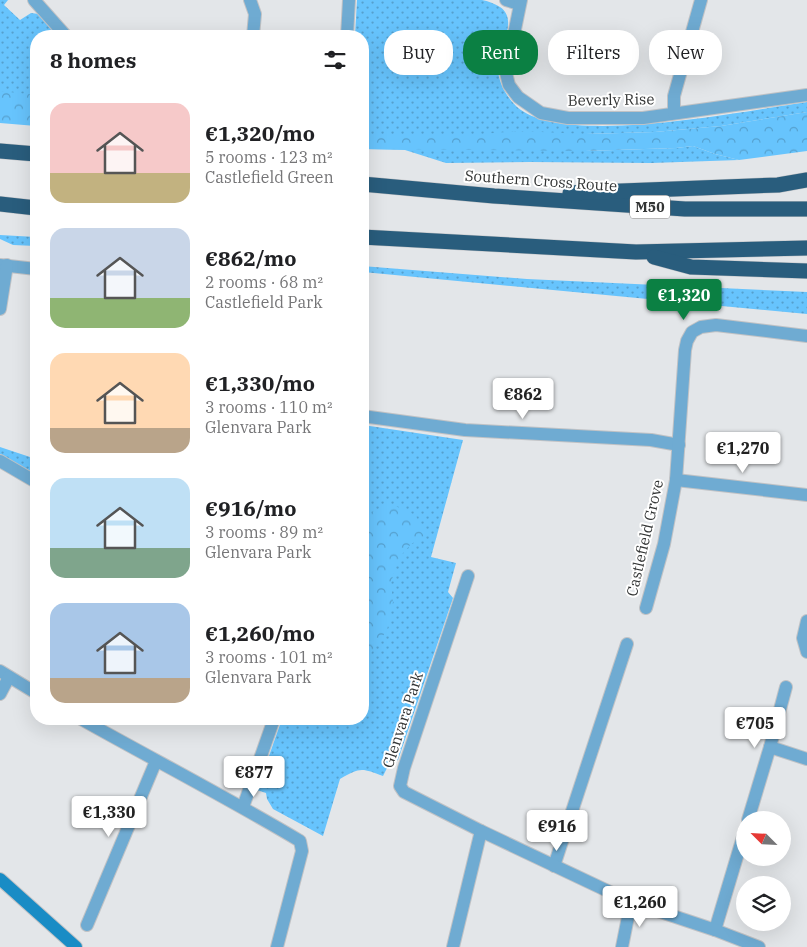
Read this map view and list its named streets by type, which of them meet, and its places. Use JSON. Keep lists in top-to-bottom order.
{
  "streets": {
    "highway": ["Southern Cross Route", "M50"],
    "street": ["Beverly Rise", "Castlefield Grove", "Glenvara Park"]
  },
  "crossings": [
    ["Southern Cross Route", "M50"]
  ],
  "north": "top left",
  "page": {
    "chip": [
      "Buy",
      "Rent",
      "Filters",
      "New"
    ],
    "heading": "8 homes",
    "list": [
      {
        "name": "€1,320/mo",
        "note": "5 rooms · 123 m² · Castlefield Green"
      },
      {
        "name": "€862/mo",
        "note": "2 rooms · 68 m² · Castlefield Park"
      },
      {
        "name": "€1,330/mo",
        "note": "3 rooms · 110 m² · Glenvara Park"
      },
      {
        "name": "€916/mo",
        "note": "3 rooms · 89 m² · Glenvara Park"
      },
      {
        "name": "€1,260/mo",
        "note": "3 rooms · 101 m² · Glenvara Park"
      }
    ],
    "price": [
      "€1,320",
      "€862",
      "€1,270",
      "€705",
      "€877",
      "€1,330",
      "€916",
      "€1,260"
    ]
  }
}
